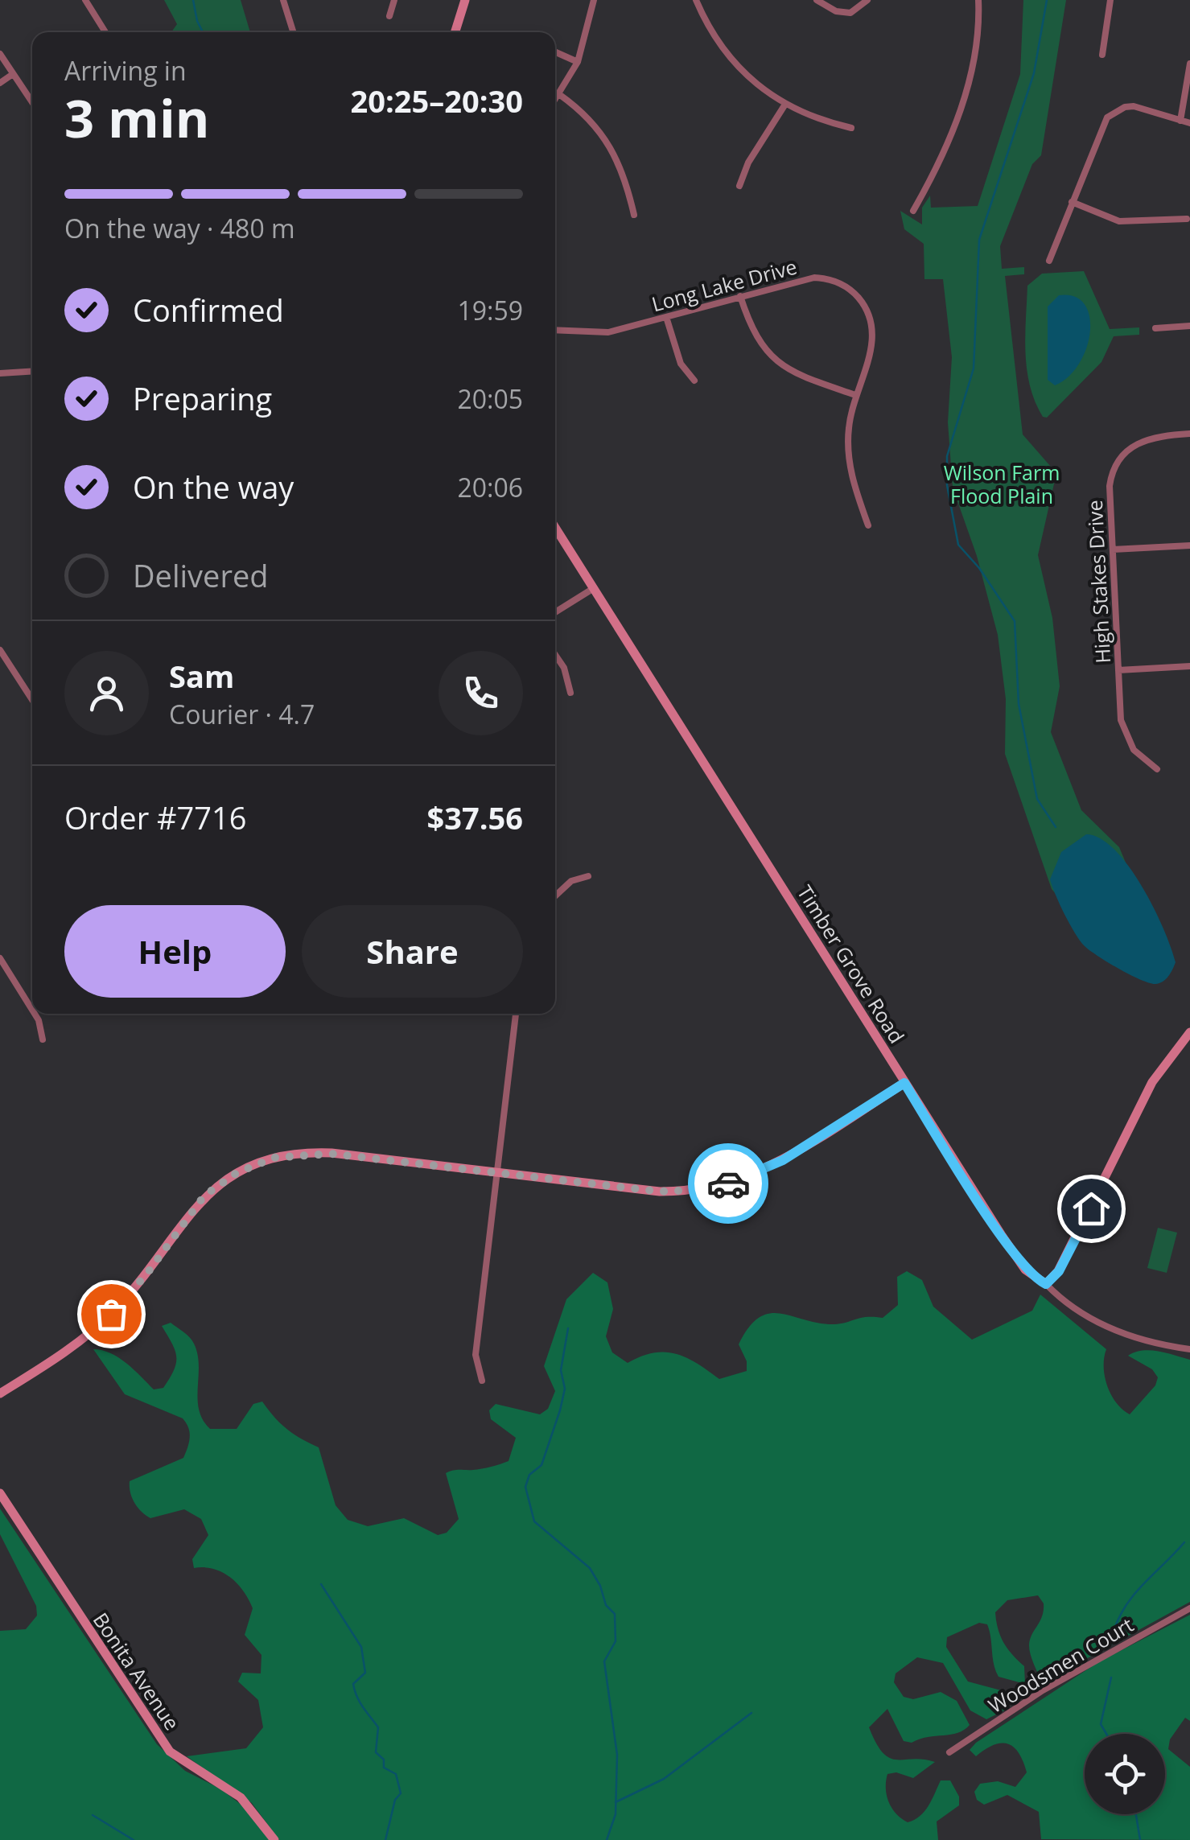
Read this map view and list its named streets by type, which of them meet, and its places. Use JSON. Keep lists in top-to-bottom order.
{
  "streets": {
    "street": [
      "Long Lake Drive",
      "High Stakes Drive",
      "Timber Grove Road",
      "Woodsmen Court",
      "Bonita Avenue"
    ]
  },
  "parks": ["Wilson Farm Flood Plain"],
  "page": {
    "heading": ["3 min", "Arriving in", "20:25–20:30"],
    "panel": [
      "Sam",
      "Courier · 4.7",
      "Order #7716",
      "$37.56"
    ],
    "bar": "On the way · 480 m",
    "list": [
      ["Confirmed", "19:59"],
      ["Preparing", "20:05"],
      ["On the way", "20:06"],
      "Delivered"
    ],
    "buttons": ["Help", "Share"]
  }
}
